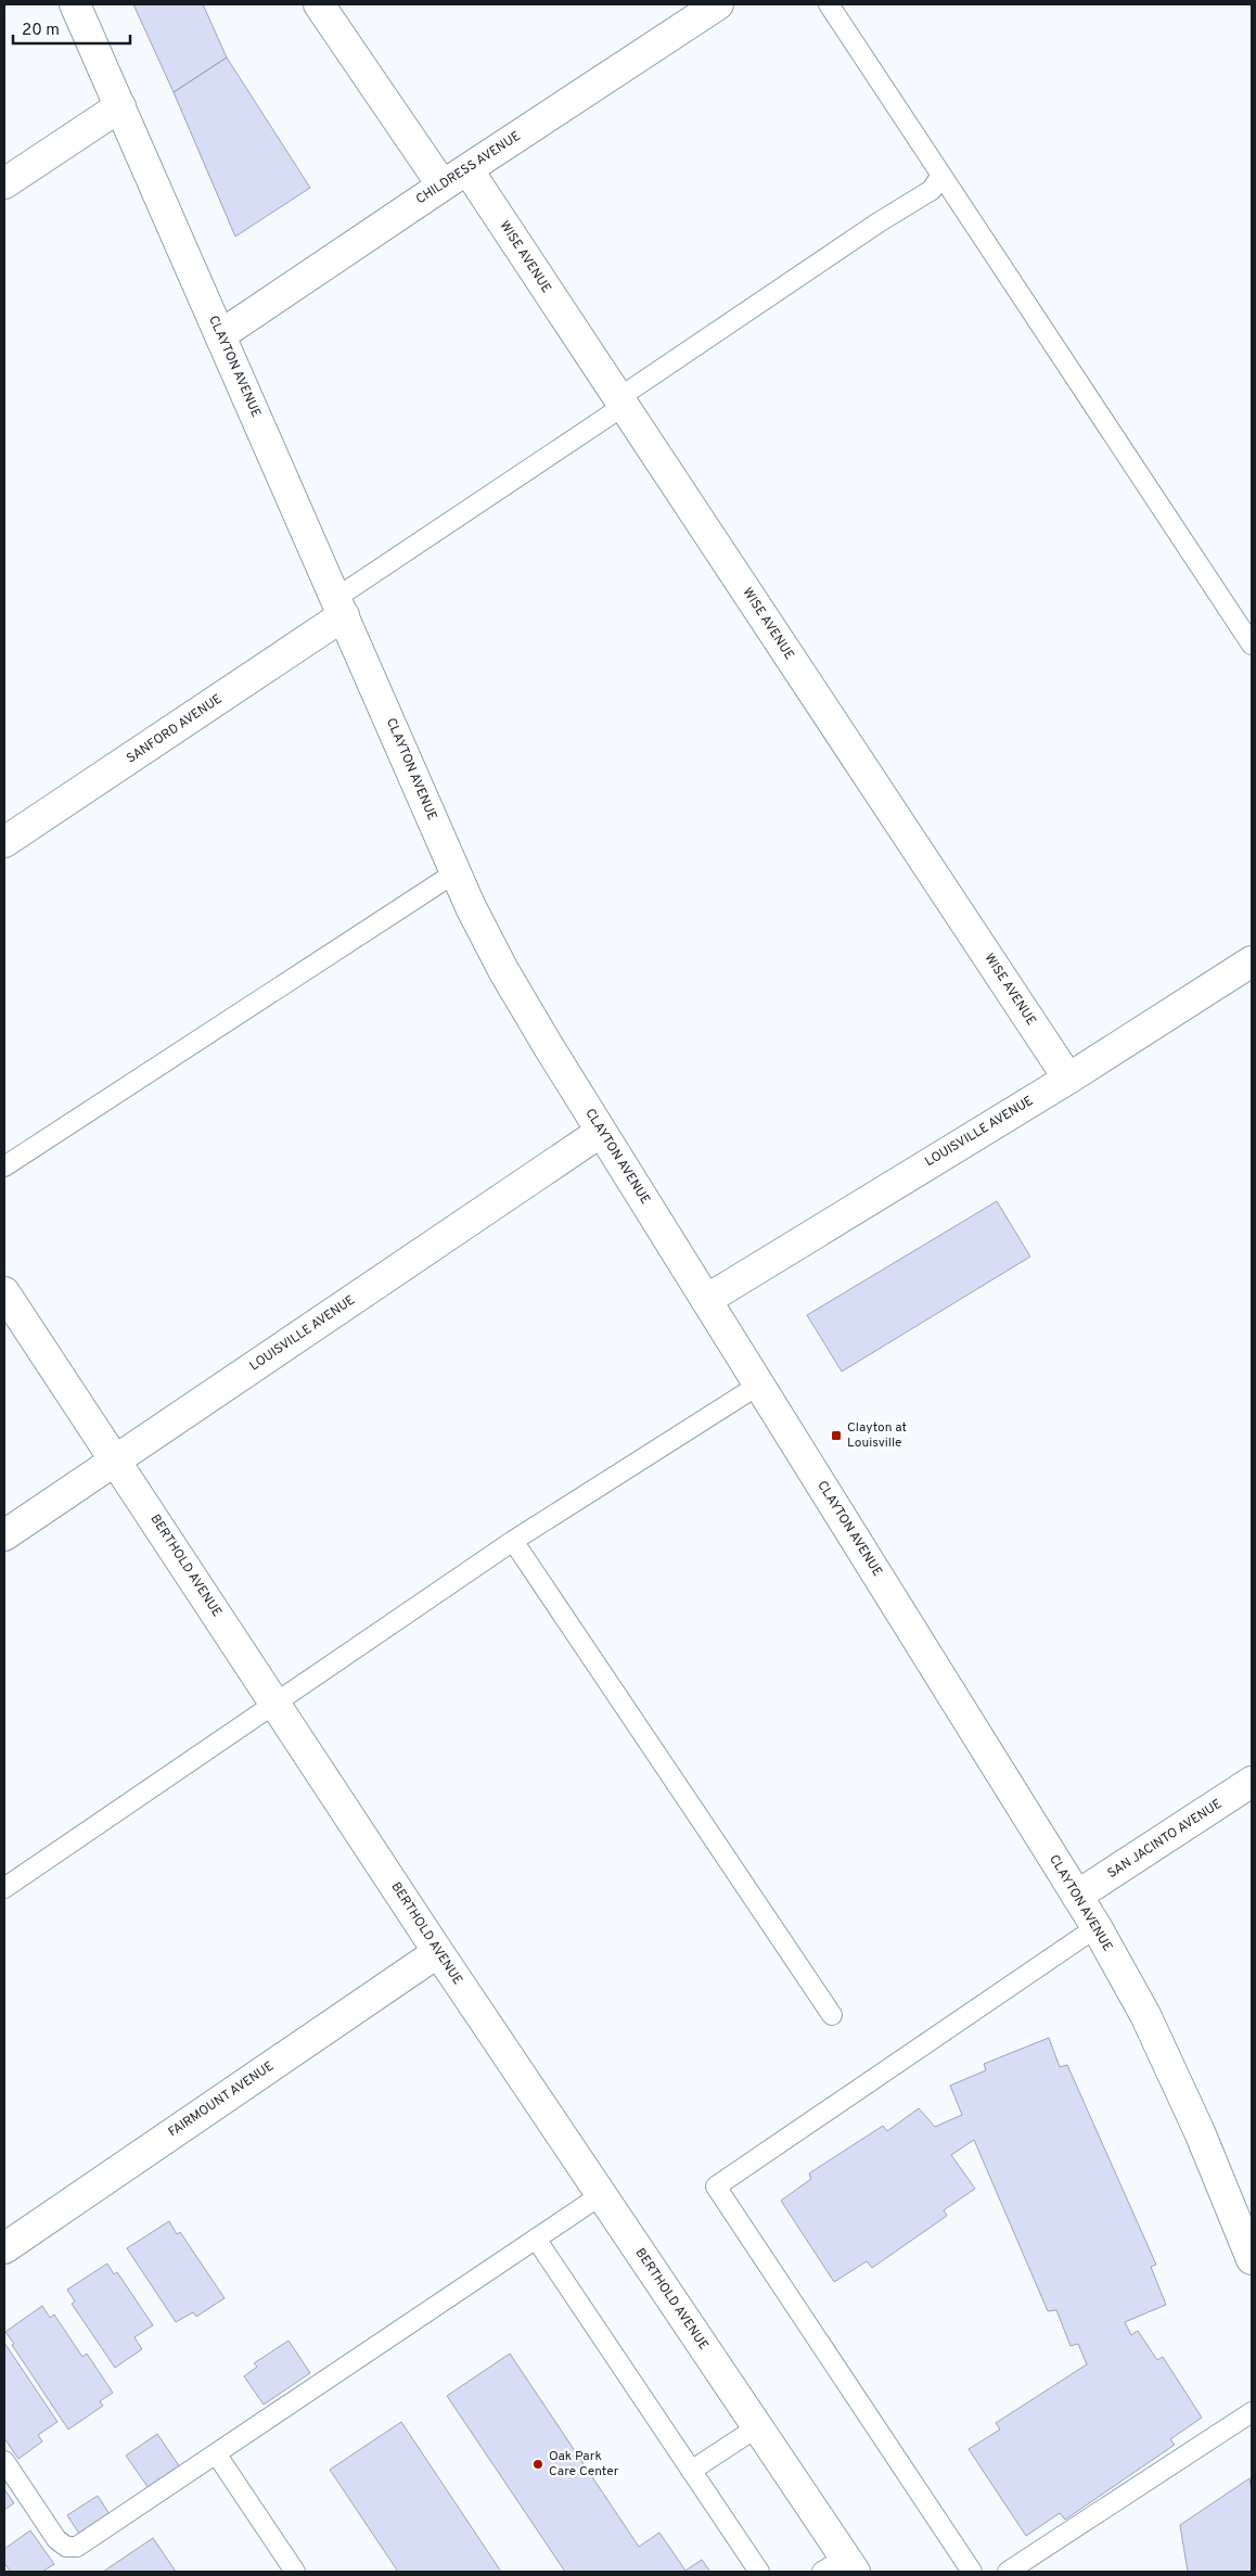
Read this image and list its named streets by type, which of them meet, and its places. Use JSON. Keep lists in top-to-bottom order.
{
  "streets": {
    "street": [
      "CHILDRESS AVENUE",
      "WISE AVENUE",
      "CLAYTON AVENUE",
      "SANFORD AVENUE",
      "LOUISVILLE AVENUE",
      "BERTHOLD AVENUE",
      "SAN JACINTO AVENUE",
      "FAIRMOUNT AVENUE"
    ]
  },
  "crossings": [
    ["CHILDRESS AVENUE", "WISE AVENUE"],
    ["CHILDRESS AVENUE", "CLAYTON AVENUE"],
    ["WISE AVENUE", "LOUISVILLE AVENUE"],
    ["CLAYTON AVENUE", "SANFORD AVENUE"],
    ["CLAYTON AVENUE", "LOUISVILLE AVENUE"],
    ["CLAYTON AVENUE", "SAN JACINTO AVENUE"],
    ["LOUISVILLE AVENUE", "BERTHOLD AVENUE"],
    ["BERTHOLD AVENUE", "FAIRMOUNT AVENUE"]
  ],
  "places": {
    "transit": ["Clayton at Louisville"],
    "other": ["Oak Park Care Center"]
  },
  "scale_bar": "20 m"
}
